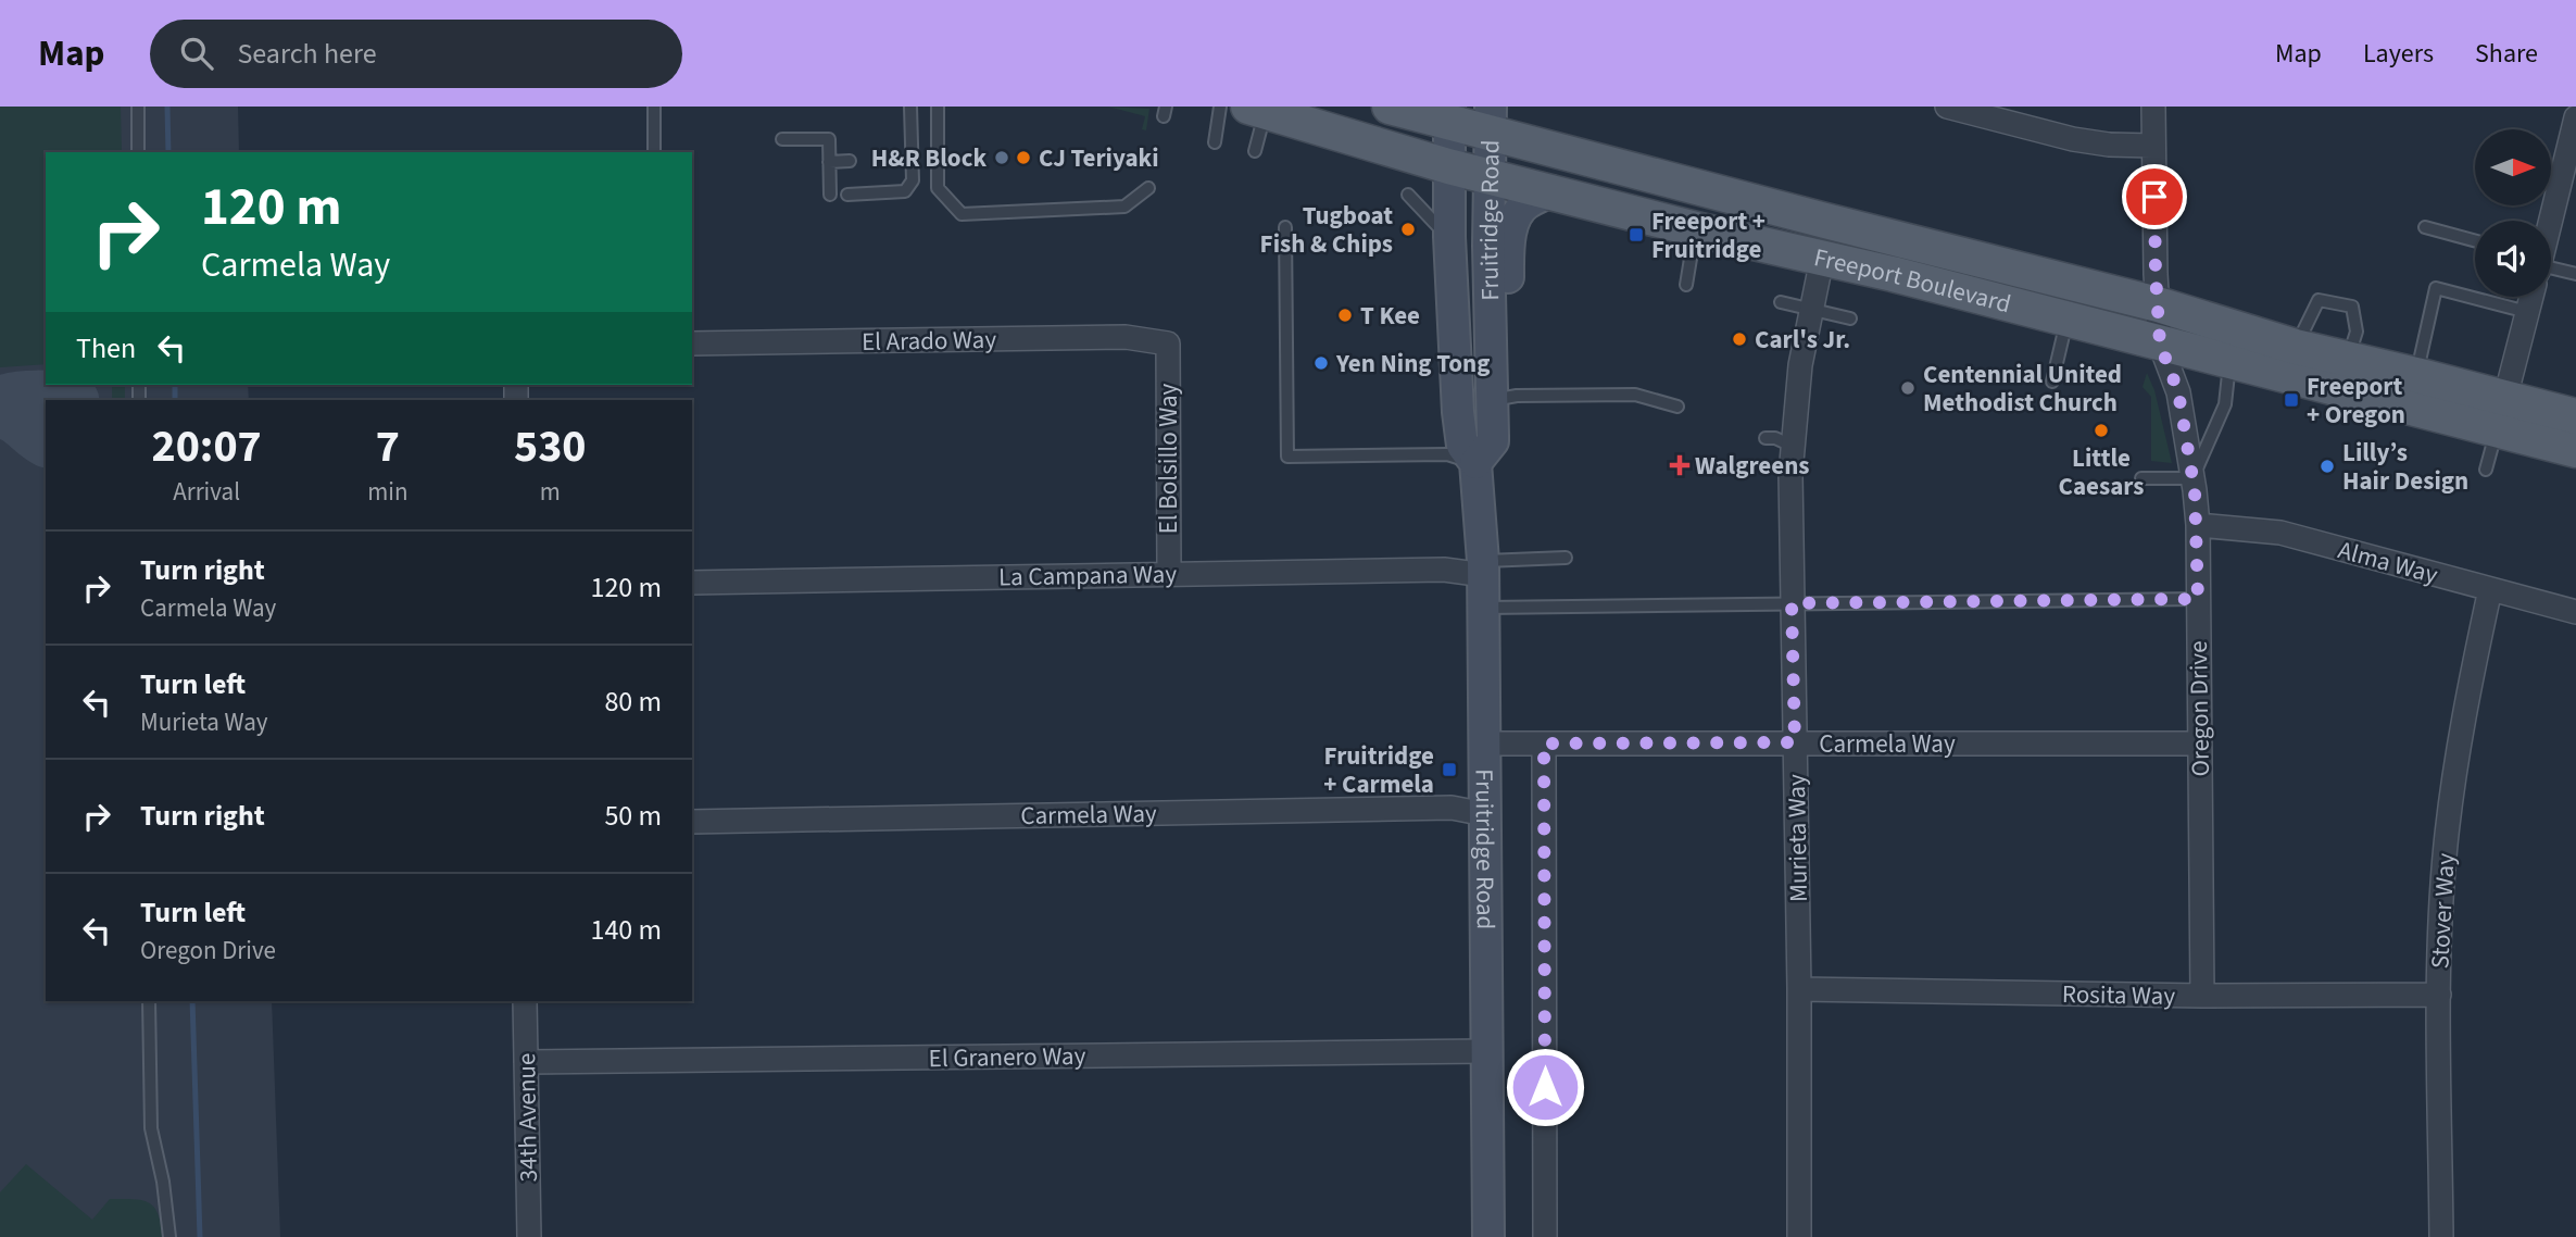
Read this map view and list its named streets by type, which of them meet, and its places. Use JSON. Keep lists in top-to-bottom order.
{
  "streets": {
    "main road": ["Fruitridge Road", "Freeport Boulevard"],
    "street": [
      "El Arado Way",
      "El Bolsillo Way",
      "Alma Way",
      "La Campana Way",
      "Oregon Drive",
      "Carmela Way",
      "Murieta Way",
      "Stover Way",
      "Rosita Way",
      "El Granero Way",
      "34th Avenue"
    ]
  },
  "crossings": [
    ["Fruitridge Road", "Freeport Boulevard"],
    ["Fruitridge Road", "La Campana Way"],
    ["Fruitridge Road", "Carmela Way"],
    ["Fruitridge Road", "El Granero Way"],
    ["Freeport Boulevard", "Oregon Drive"],
    ["Freeport Boulevard", "Murieta Way"],
    ["El Arado Way", "El Bolsillo Way"],
    ["El Bolsillo Way", "La Campana Way"],
    ["Alma Way", "Oregon Drive"],
    ["Alma Way", "Stover Way"],
    ["Oregon Drive", "Carmela Way"],
    ["Oregon Drive", "Rosita Way"],
    ["Carmela Way", "Murieta Way"],
    ["Murieta Way", "Rosita Way"],
    ["Stover Way", "Rosita Way"],
    ["El Granero Way", "34th Avenue"]
  ],
  "places": {
    "other": [
      "H&R Block",
      "CJ Teriyaki",
      "Tugboat Fish & Chips",
      "T Kee",
      "Carl's Jr.",
      "Yen Ning Tong",
      "Centennial United Methodist Church",
      "Little Caesars",
      "Lilly’s Hair Design"
    ],
    "transit": ["Freeport + Fruitridge", "Freeport + Oregon", "Fruitridge + Carmela"],
    "health": ["Walgreens"]
  },
  "north": "right",
  "page": {
    "header": "Map",
    "search": "Search here",
    "nav": ["Map", "Layers", "Share"],
    "turn": ["120 m", "Carmela Way"],
    "then": "Then",
    "eta": [
      "20:07",
      "Arrival",
      "7",
      "min",
      "530",
      "m"
    ],
    "list": [
      {
        "name": "Turn right",
        "note": "Carmela Way",
        "value": "120 m"
      },
      {
        "name": "Turn left",
        "note": "Murieta Way",
        "value": "80 m"
      },
      {
        "name": "Turn right",
        "value": "50 m"
      },
      {
        "name": "Turn left",
        "note": "Oregon Drive",
        "value": "140 m"
      }
    ]
  }
}
